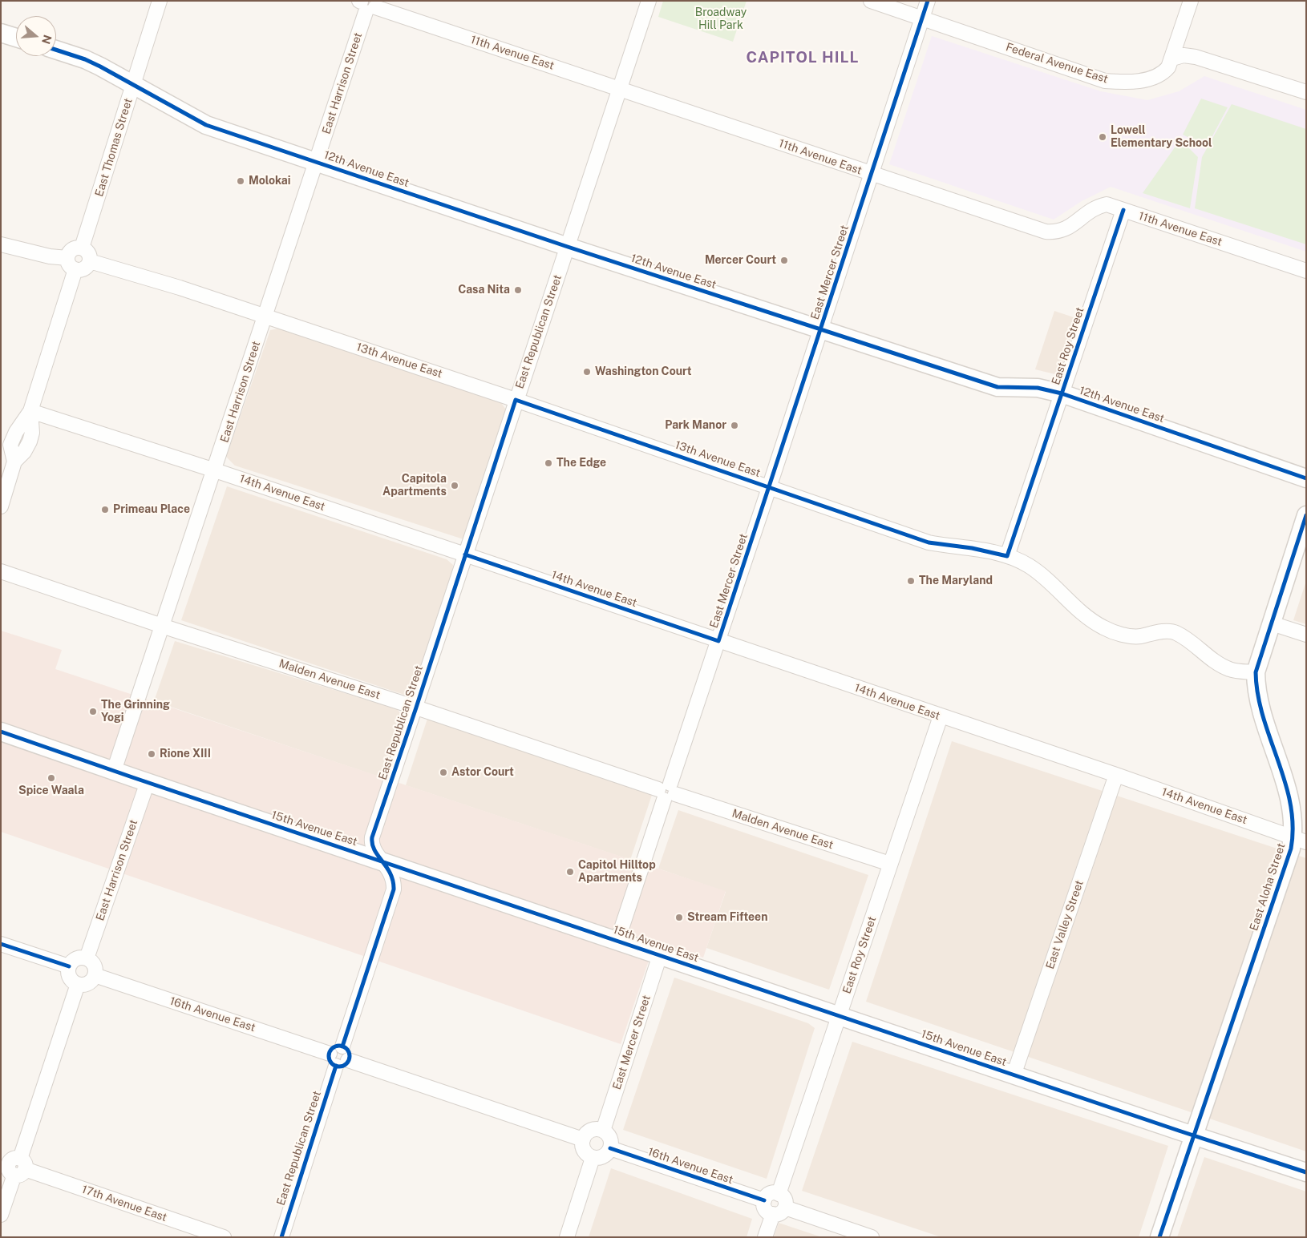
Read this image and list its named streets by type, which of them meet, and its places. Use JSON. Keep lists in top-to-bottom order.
{
  "streets": {
    "street": [
      "11th Avenue East",
      "Federal Avenue East",
      "East Harrison Street",
      "East Thomas Street",
      "12th Avenue East",
      "East Mercer Street",
      "East Republican Street",
      "East Roy Street",
      "13th Avenue East",
      "14th Avenue East",
      "Malden Avenue East",
      "15th Avenue East",
      "East Aloha Street",
      "East Valley Street",
      "16th Avenue East",
      "17th Avenue East"
    ]
  },
  "crossings": [
    ["11th Avenue East", "East Harrison Street"],
    ["11th Avenue East", "East Mercer Street"],
    ["11th Avenue East", "East Republican Street"],
    ["11th Avenue East", "East Roy Street"],
    ["Federal Avenue East", "East Mercer Street"],
    ["East Harrison Street", "12th Avenue East"],
    ["East Harrison Street", "13th Avenue East"],
    ["East Harrison Street", "14th Avenue East"],
    ["East Harrison Street", "Malden Avenue East"],
    ["East Harrison Street", "15th Avenue East"],
    ["East Harrison Street", "16th Avenue East"],
    ["East Thomas Street", "12th Avenue East"],
    ["East Thomas Street", "13th Avenue East"],
    ["12th Avenue East", "East Mercer Street"],
    ["12th Avenue East", "East Republican Street"],
    ["12th Avenue East", "East Roy Street"],
    ["East Mercer Street", "13th Avenue East"],
    ["East Mercer Street", "14th Avenue East"],
    ["East Mercer Street", "Malden Avenue East"],
    ["East Mercer Street", "15th Avenue East"],
    ["East Mercer Street", "16th Avenue East"],
    ["East Republican Street", "13th Avenue East"],
    ["East Republican Street", "14th Avenue East"],
    ["East Republican Street", "Malden Avenue East"],
    ["East Republican Street", "15th Avenue East"],
    ["East Republican Street", "16th Avenue East"],
    ["East Roy Street", "13th Avenue East"],
    ["East Roy Street", "14th Avenue East"],
    ["East Roy Street", "Malden Avenue East"],
    ["East Roy Street", "15th Avenue East"],
    ["East Roy Street", "16th Avenue East"],
    ["13th Avenue East", "East Aloha Street"],
    ["14th Avenue East", "East Aloha Street"],
    ["14th Avenue East", "East Valley Street"],
    ["15th Avenue East", "East Aloha Street"],
    ["15th Avenue East", "East Valley Street"]
  ],
  "districts": ["CAPITOL HILL"],
  "parks": ["Broadway Hill Park"],
  "places": [
    "Lowell Elementary School",
    "Molokai",
    "Mercer Court",
    "Casa Nita",
    "Washington Court",
    "Park Manor",
    "The Edge",
    "Capitola Apartments",
    "Primeau Place",
    "The Maryland",
    "The Grinning Yogi",
    "Rione XIII",
    "Astor Court",
    "Spice Waala",
    "Capitol Hilltop Apartments",
    "Stream Fifteen"
  ],
  "north": "right"
}
